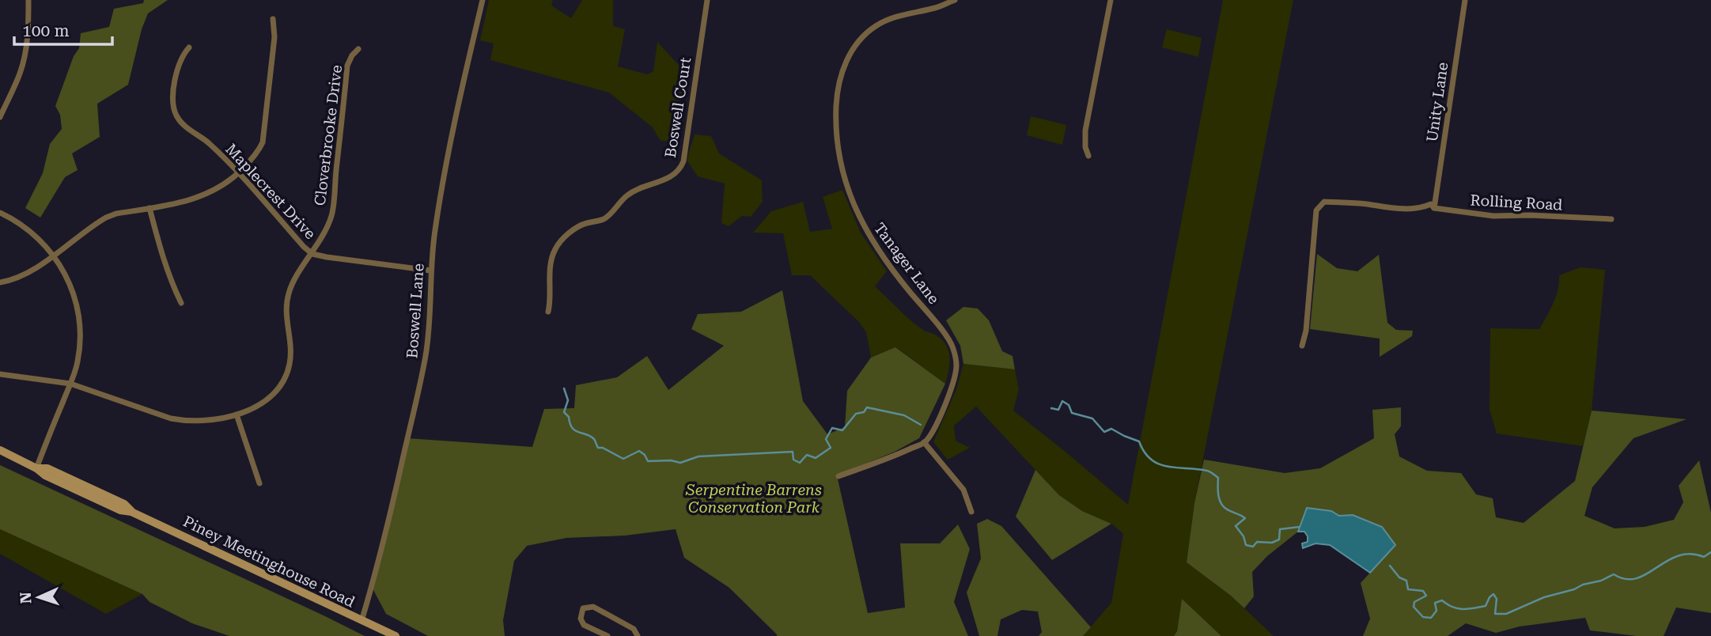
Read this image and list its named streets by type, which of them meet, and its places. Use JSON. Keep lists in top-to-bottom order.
{
  "streets": {
    "main road": ["Piney Meetinghouse Road"],
    "street": [
      "Unity Lane",
      "Boswell Court",
      "Cloverbrooke Drive",
      "Maplecrest Drive",
      "Rolling Road",
      "Tanager Lane",
      "Boswell Lane"
    ]
  },
  "crossings": [
    ["Unity Lane", "Rolling Road"],
    ["Cloverbrooke Drive", "Maplecrest Drive"],
    ["Maplecrest Drive", "Boswell Lane"],
    ["Boswell Lane", "Piney Meetinghouse Road"]
  ],
  "parks": ["Serpentine Barrens Conservation Park"],
  "scale_bar": "100 m",
  "north": "left"
}
